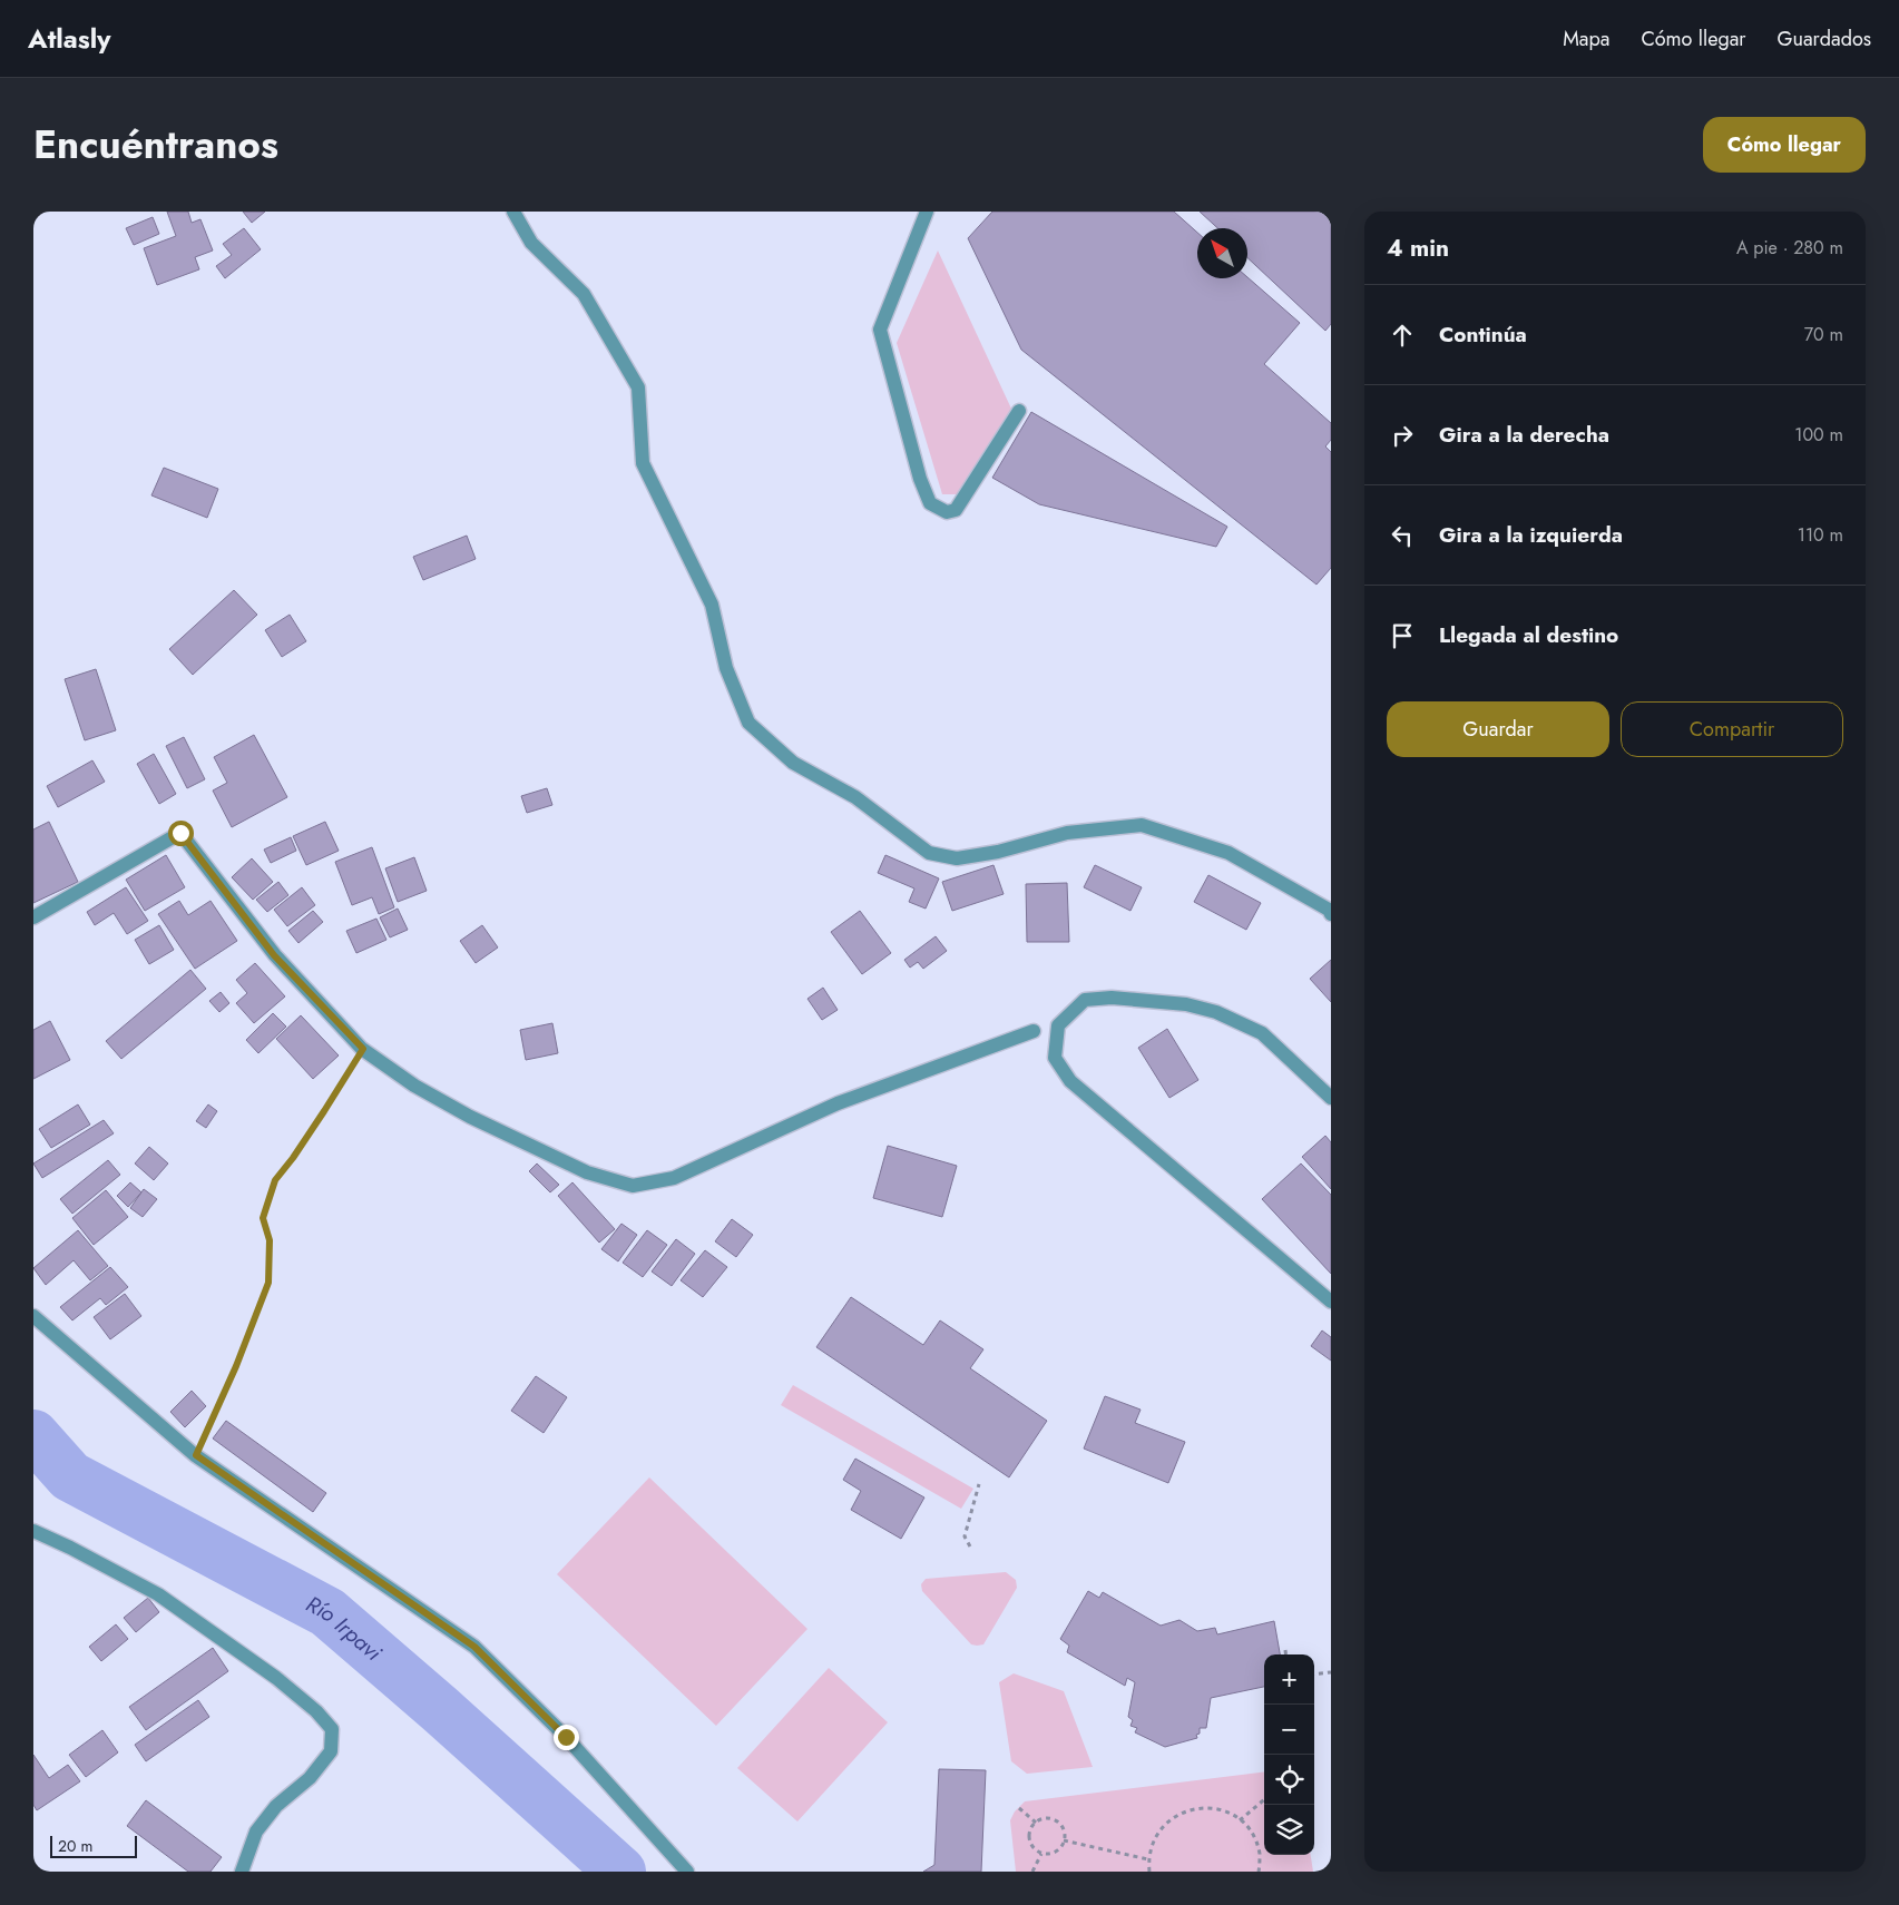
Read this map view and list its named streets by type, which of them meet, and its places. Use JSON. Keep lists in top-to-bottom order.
{
  "water": ["Río Irpavi"],
  "scale_bar": "20 m",
  "north": "top left",
  "page": {
    "header": "Atlasly",
    "nav": ["Mapa", "Cómo llegar", "Guardados"],
    "title": "Encuéntranos",
    "buttons": [
      "Cómo llegar",
      ["Guardar", "Compartir"]
    ],
    "heading": ["4 min", "A pie · 280 m"],
    "list": [
      ["Continúa", "70 m"],
      ["Gira a la derecha", "100 m"],
      ["Gira a la izquierda", "110 m"],
      "Llegada al destino"
    ],
    "map_buttons": ["+", "−"],
    "scale": "20 m"
  }
}
